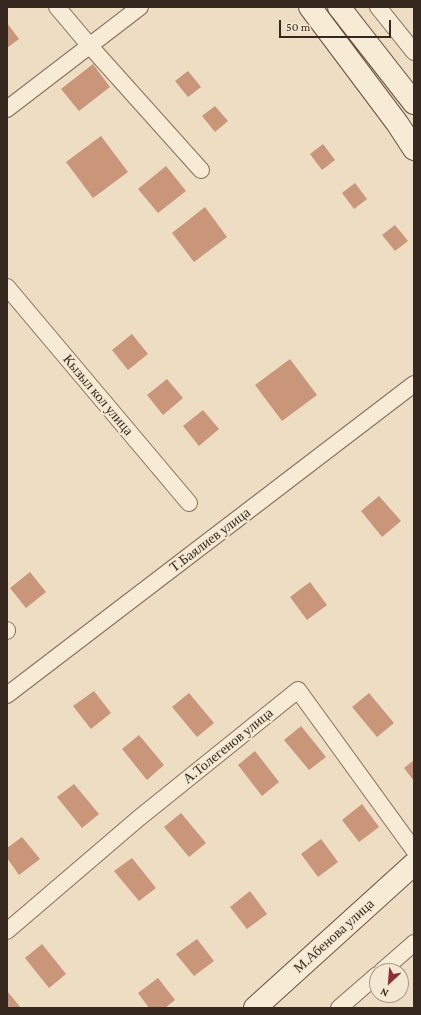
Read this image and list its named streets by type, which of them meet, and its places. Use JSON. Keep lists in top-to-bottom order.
{
  "streets": {
    "main road": ["М.Абенова улица"],
    "street": ["Кызыл кол улица", "Т.Баялиев улица", "А.Толегенов улица"]
  },
  "scale_bar": "50 m",
  "north": "bottom left"
}
